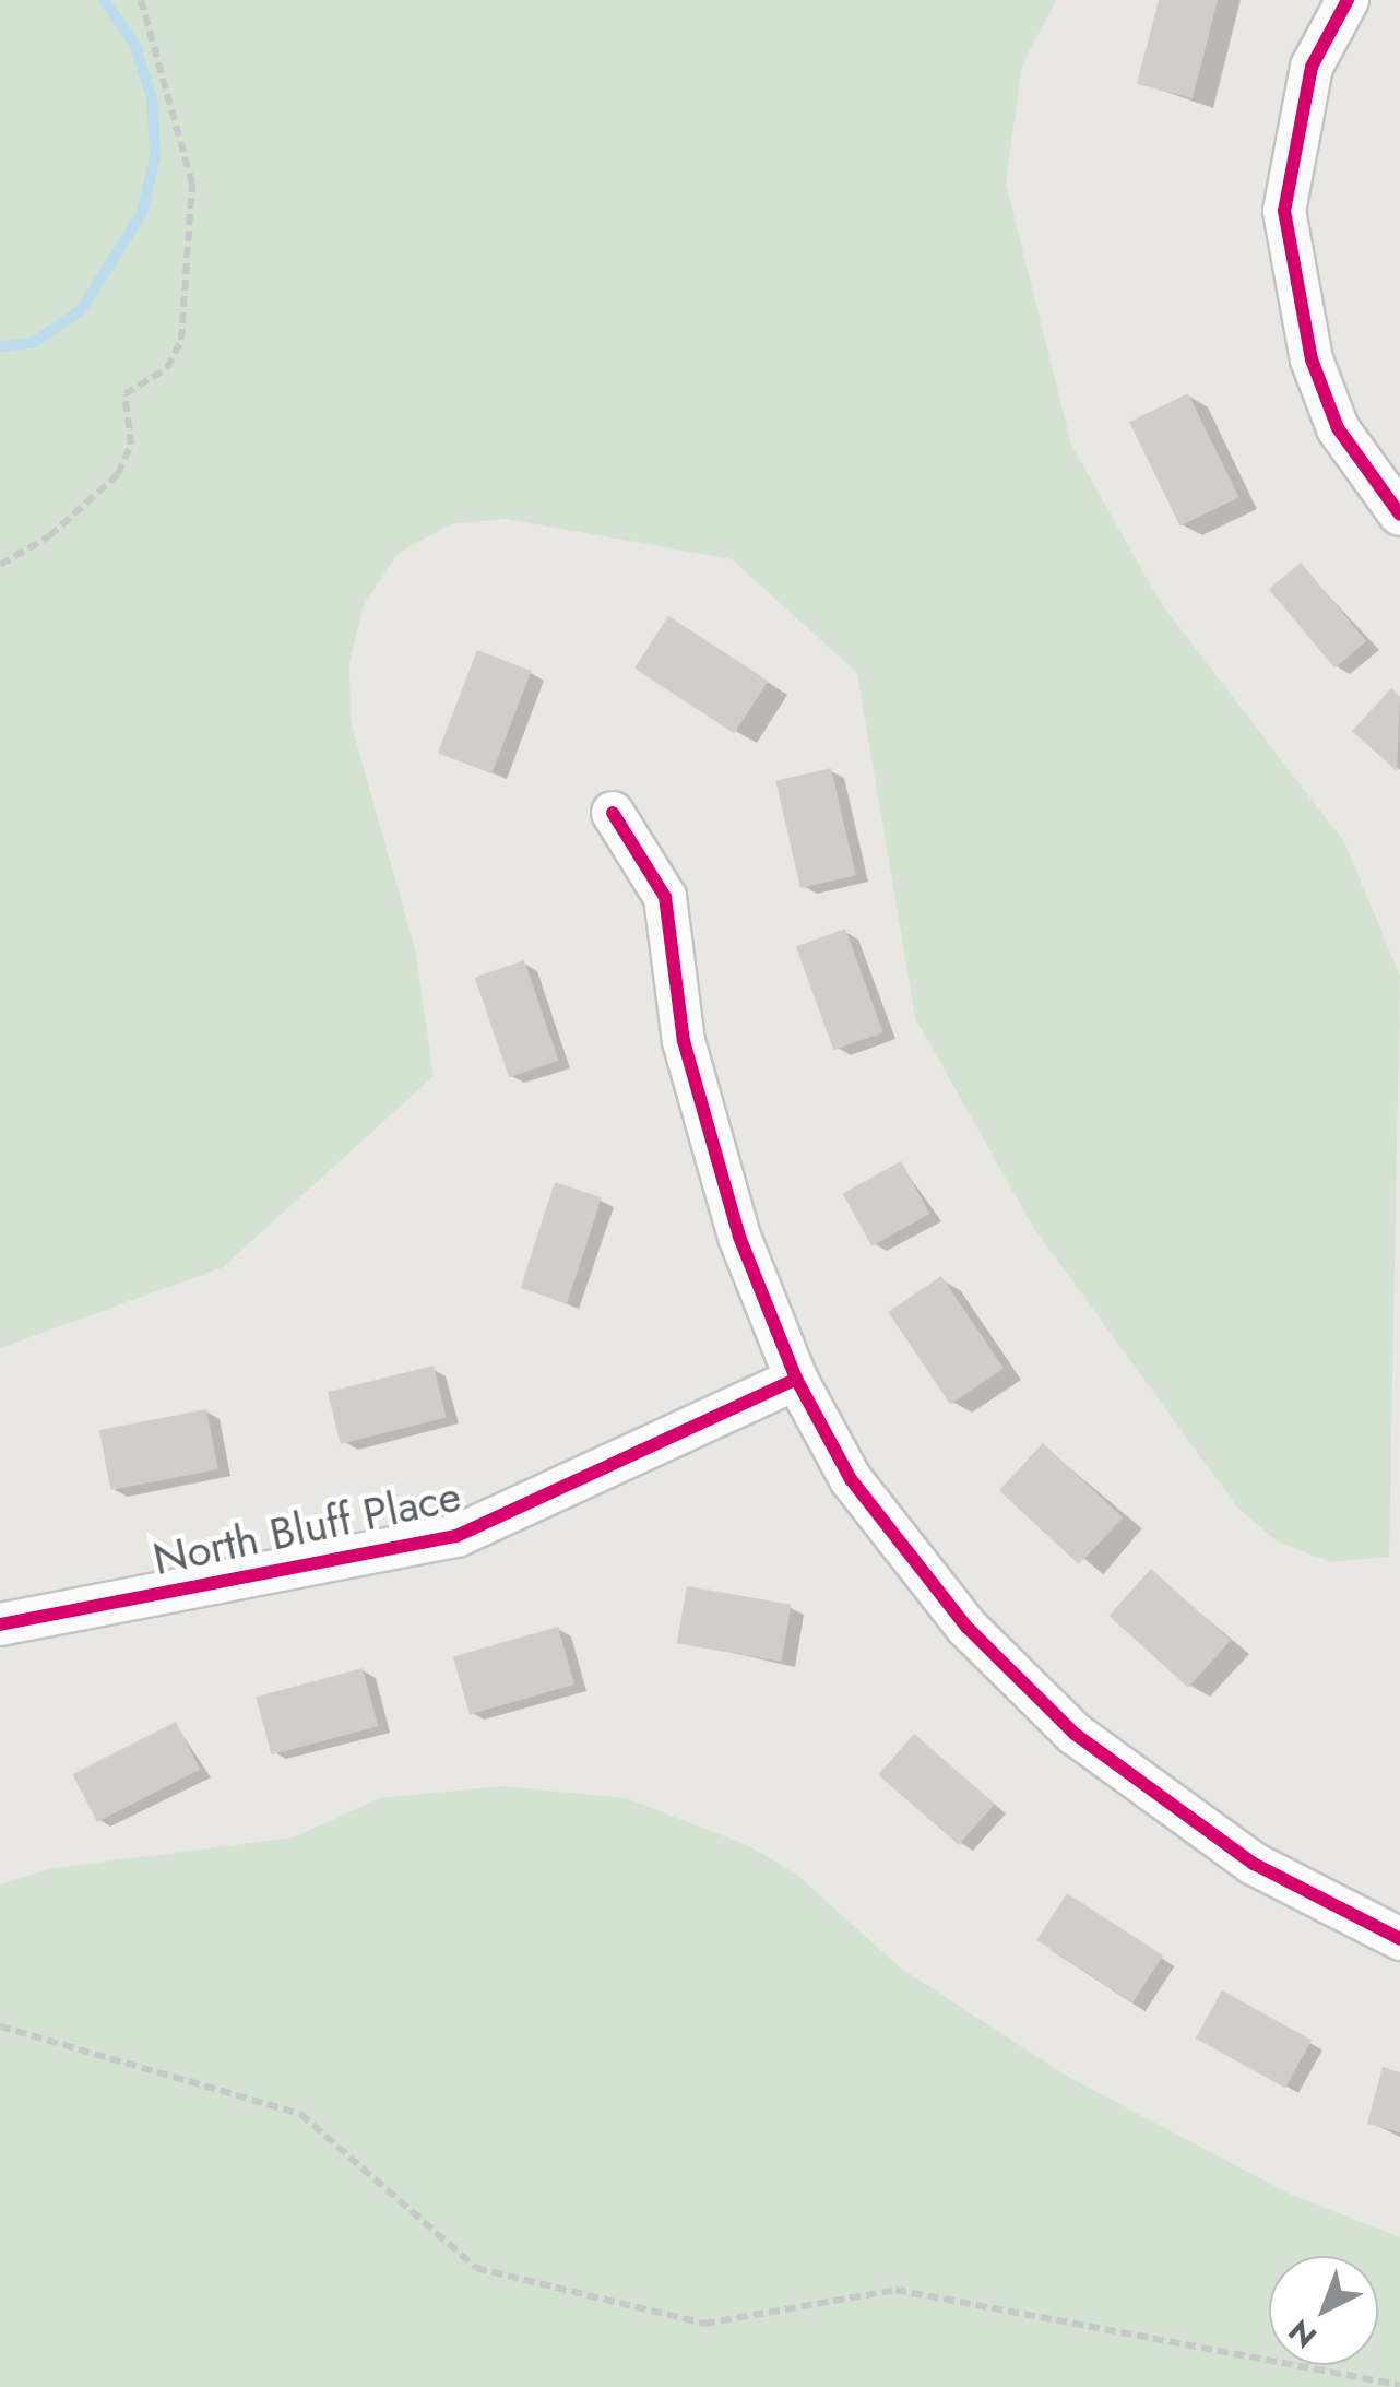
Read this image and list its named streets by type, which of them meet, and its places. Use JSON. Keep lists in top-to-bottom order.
{
  "streets": {
    "street": ["North Bluff Place"]
  },
  "north": "bottom left"
}
